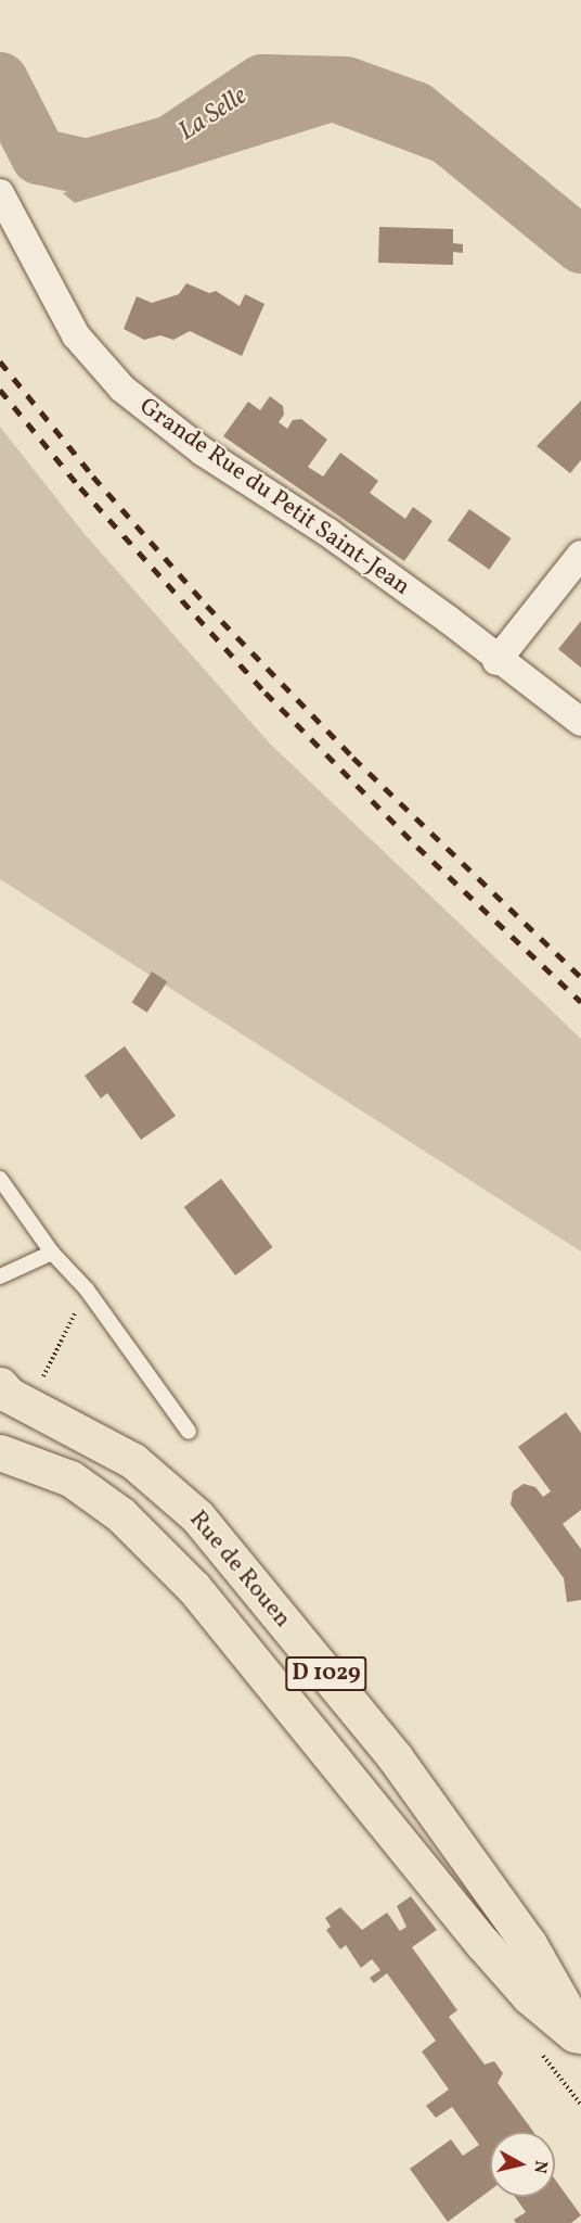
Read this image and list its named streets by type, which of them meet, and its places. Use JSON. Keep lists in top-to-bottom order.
{
  "streets": {
    "main road": ["Rue de Rouen", "D 1029"],
    "street": ["Grande Rue du Petit Saint-Jean"]
  },
  "water": ["La Selle"],
  "north": "right"
}
